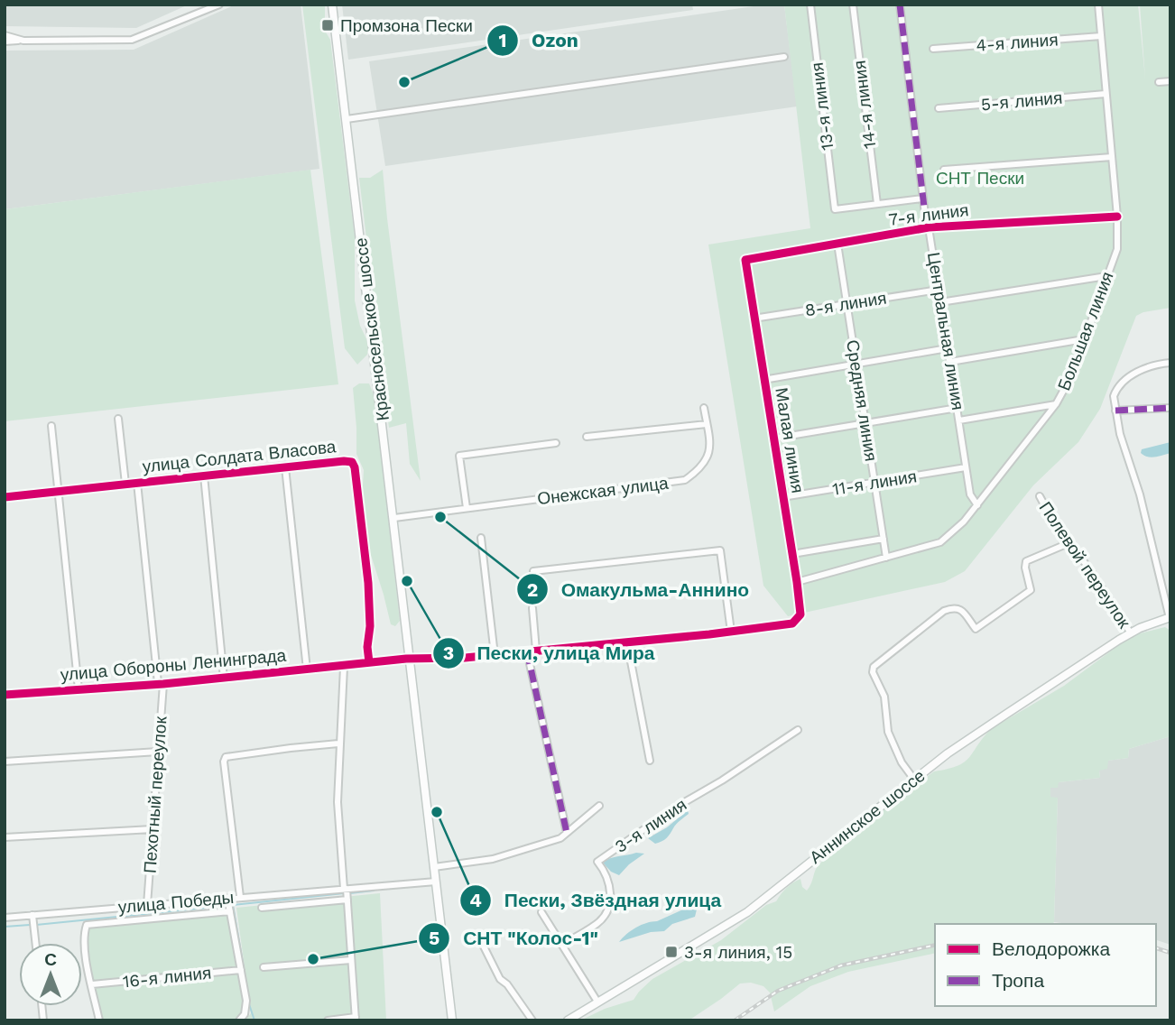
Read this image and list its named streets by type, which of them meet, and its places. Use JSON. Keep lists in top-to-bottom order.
{
  "streets": {
    "main road": ["Красносельское шоссе", "Аннинское шоссе"],
    "street": [
      "4-я линия",
      "5-я линия",
      "14-я линия",
      "13-я линия",
      "7-я линия",
      "8-я линия",
      "Центральная линия",
      "Большая линия",
      "Средняя линия",
      "Малая линия",
      "улица Солдата Власова",
      "11-я линия",
      "Онежская улица",
      "Полевой переулок",
      "улица Обороны Ленинграда",
      "Пехотный переулок",
      "3-я линия",
      "улица Победы",
      "16-я линия"
    ]
  },
  "crossings": [
    ["4-я линия", "Большая линия"],
    ["5-я линия", "Большая линия"],
    ["14-я линия", "13-я линия"],
    ["7-я линия", "Центральная линия"],
    ["7-я линия", "Большая линия"],
    ["7-я линия", "Средняя линия"],
    ["7-я линия", "Малая линия"],
    ["8-я линия", "Центральная линия"],
    ["8-я линия", "Средняя линия"],
    ["8-я линия", "Малая линия"],
    ["Красносельское шоссе", "Онежская улица"],
    ["Красносельское шоссе", "улица Обороны Ленинграда"],
    ["Красносельское шоссе", "улица Победы"],
    ["Центральная линия", "Большая линия"],
    ["Центральная линия", "11-я линия"],
    ["Большая линия", "Средняя линия"],
    ["Большая линия", "Малая линия"],
    ["Средняя линия", "11-я линия"],
    ["Малая линия", "11-я линия"],
    ["Малая линия", "улица Обороны Ленинграда"],
    ["улица Солдата Власова", "улица Обороны Ленинграда"],
    ["улица Солдата Власова", "Пехотный переулок"],
    ["Полевой переулок", "Аннинское шоссе"],
    ["улица Обороны Ленинграда", "Пехотный переулок"],
    ["Пехотный переулок", "улица Победы"]
  ],
  "parks": ["СНТ Пески"],
  "places": {
    "transit": ["Промзона Пески", "3-я линия, 15"],
    "other": [
      "Ozon",
      "Омакульма-Аннино",
      "Пески, улица Мира",
      "Пески, Звёздная улица",
      "СНТ \"Колос-1\""
    ]
  },
  "legend": ["Велодорожка", "Тропа"],
  "north": "top"
}
